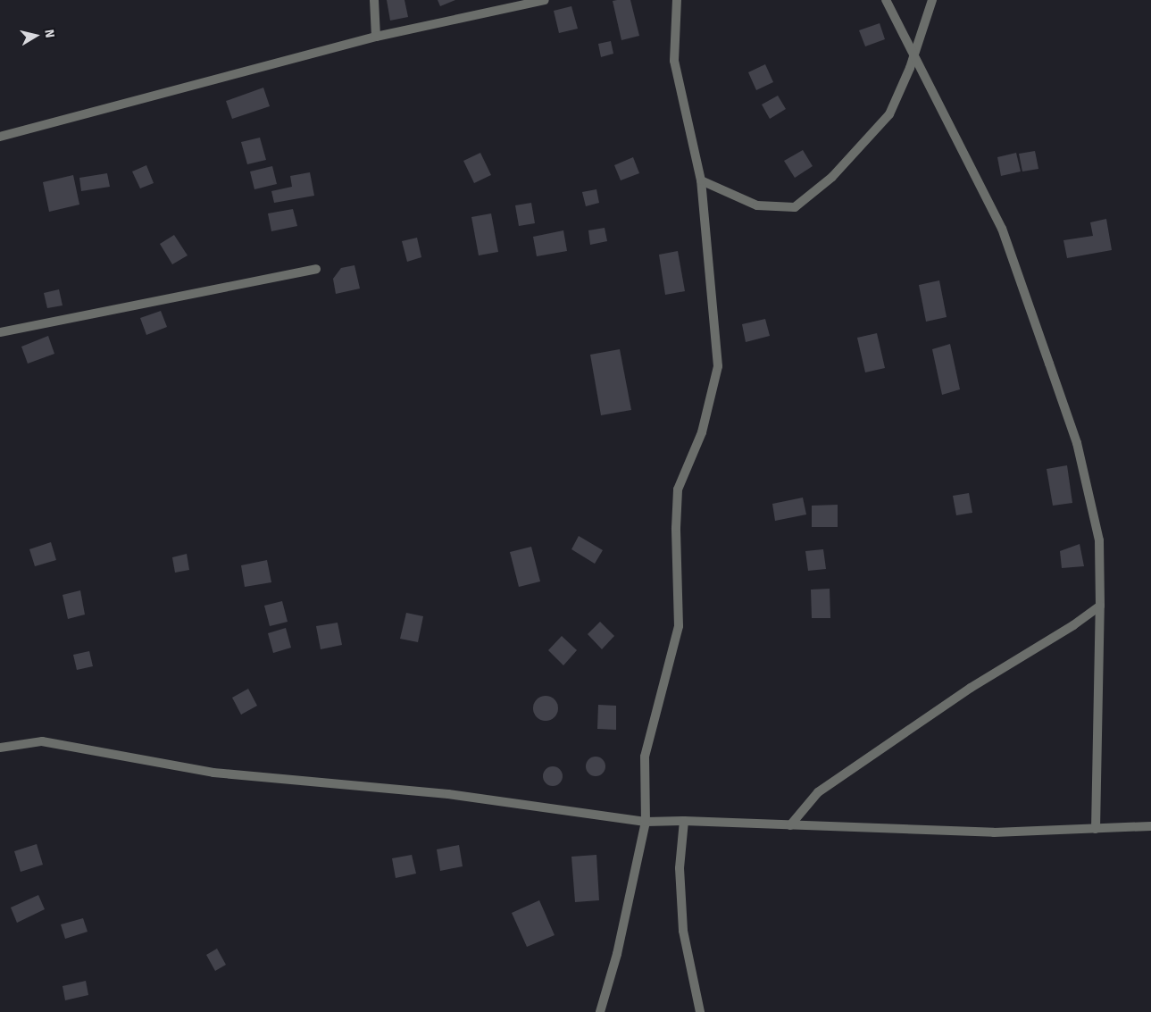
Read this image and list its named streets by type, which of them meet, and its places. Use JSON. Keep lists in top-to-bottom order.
{
  "north": "right"
}
